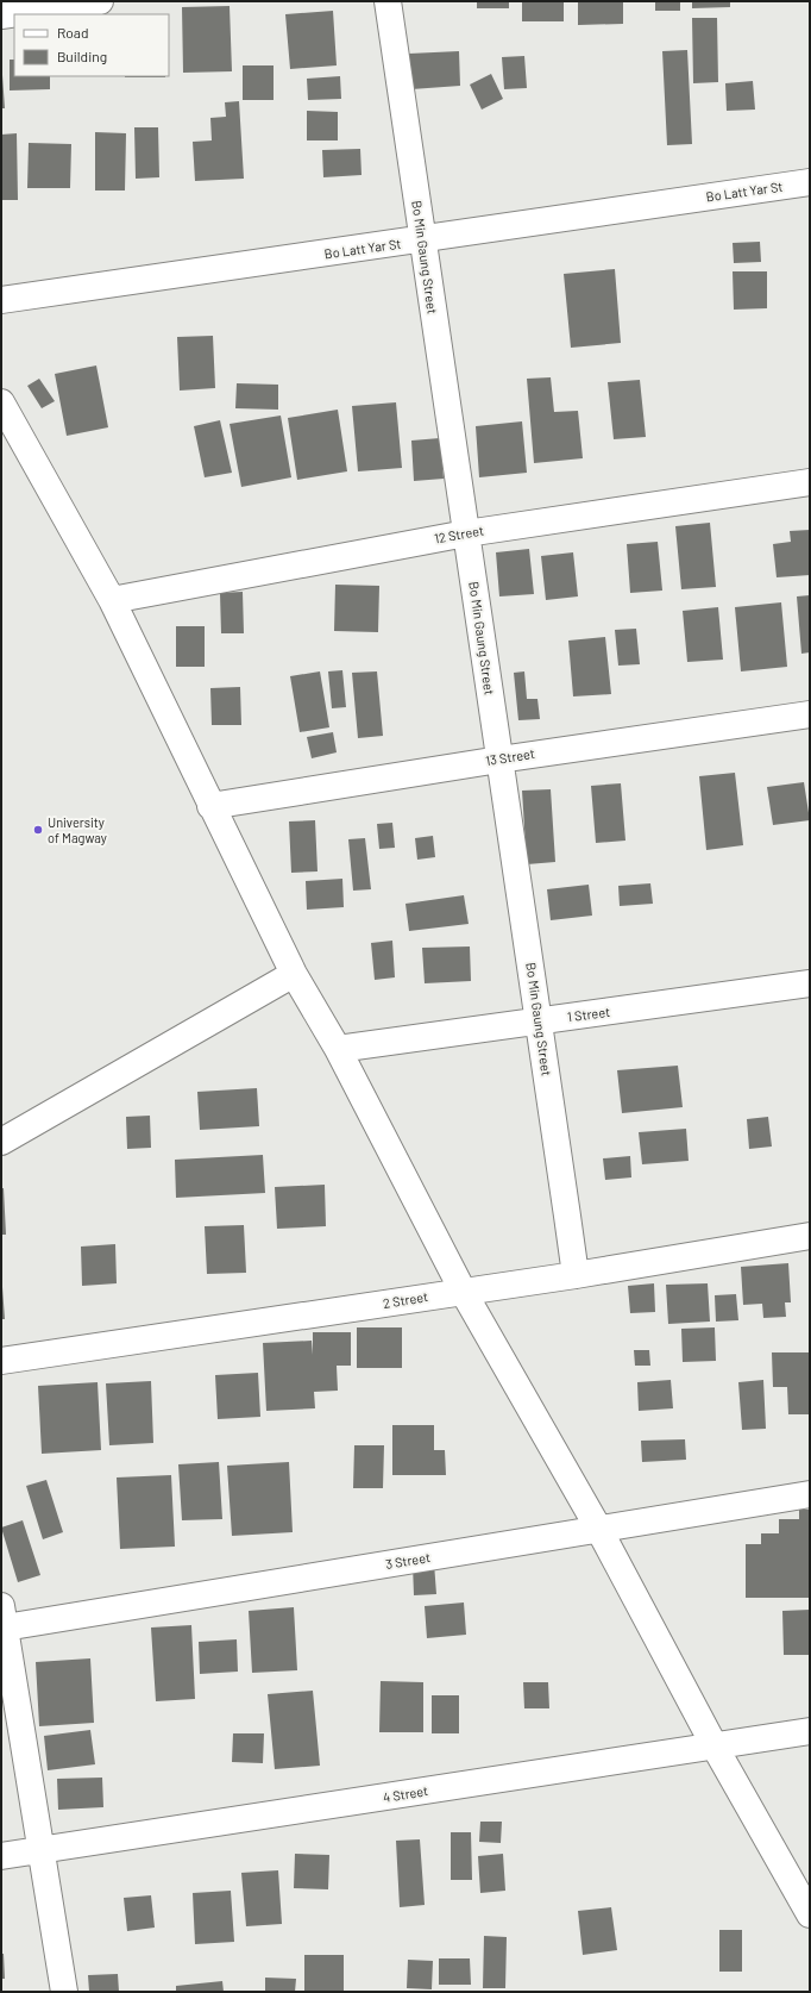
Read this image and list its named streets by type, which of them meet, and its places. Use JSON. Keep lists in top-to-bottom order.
{
  "streets": {
    "street": [
      "Bo Latt Yar St",
      "Bo Min Gaung Street",
      "12 Street",
      "13 Street",
      "1 Street",
      "2 Street",
      "3 Street",
      "4 Street"
    ]
  },
  "crossings": [
    ["Bo Latt Yar St", "Bo Min Gaung Street"],
    ["Bo Min Gaung Street", "12 Street"],
    ["Bo Min Gaung Street", "13 Street"],
    ["Bo Min Gaung Street", "1 Street"],
    ["Bo Min Gaung Street", "2 Street"]
  ],
  "places": ["University of Magway"],
  "legend": ["Road", "Building"]
}
